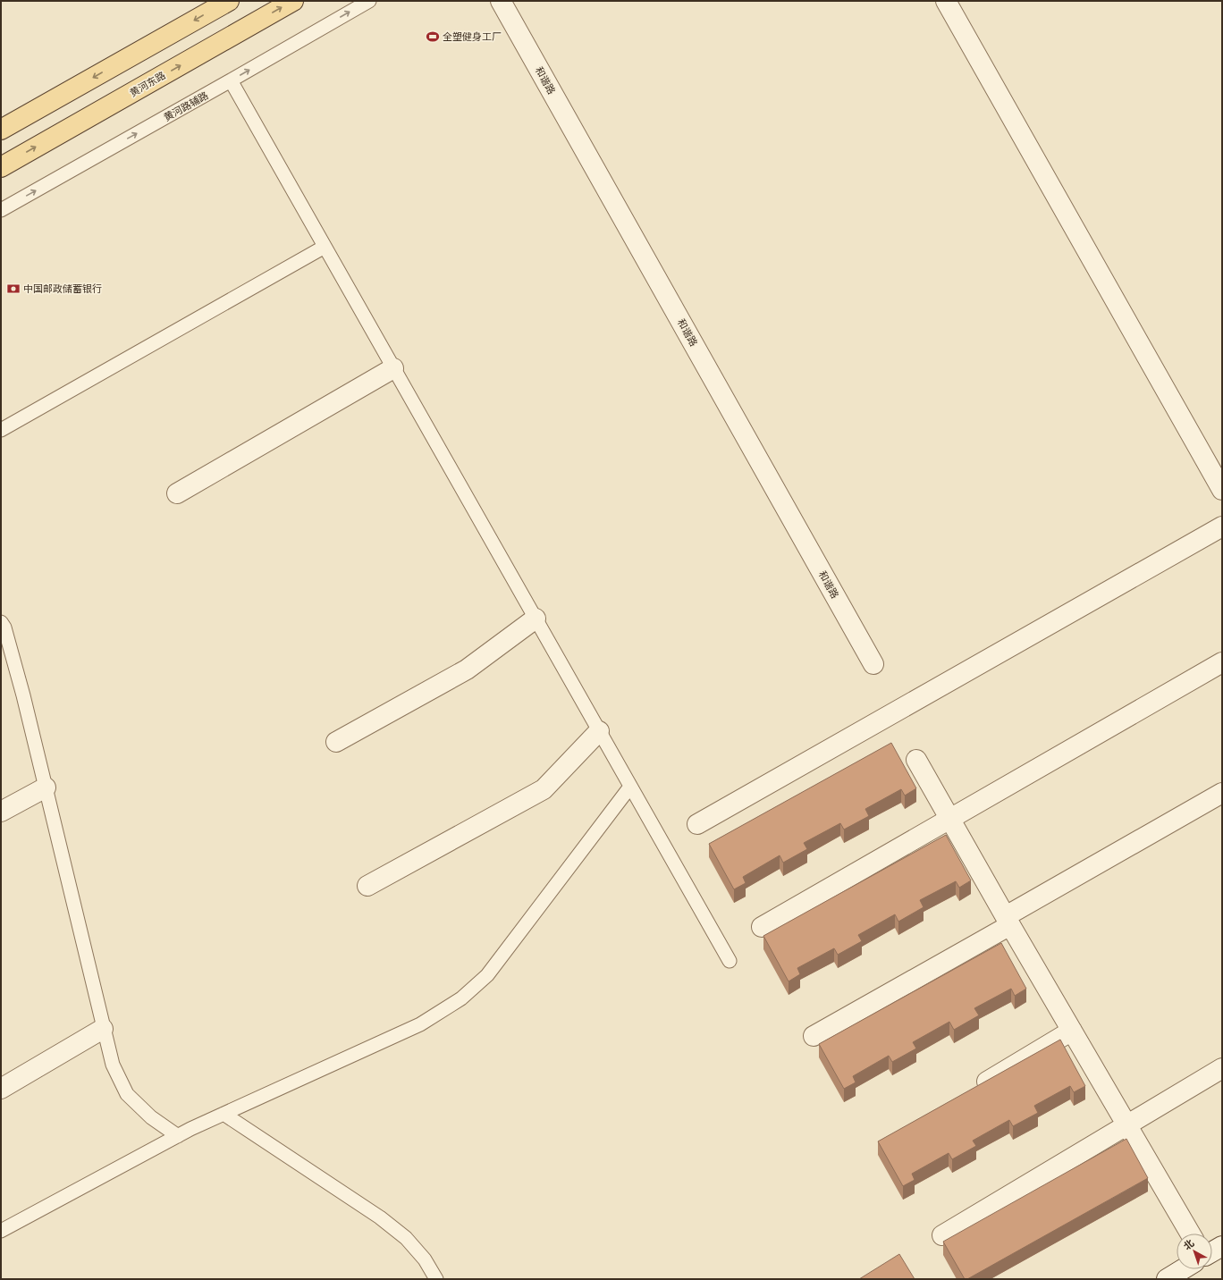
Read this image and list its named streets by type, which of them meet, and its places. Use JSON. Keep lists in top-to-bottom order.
{
  "streets": {
    "main road": ["黄河东路"],
    "street": ["和谐路"],
    "lane": ["黄河路辅路"]
  },
  "one_way": ["黄河路辅路"],
  "places": {
    "sports": ["全塑健身工厂"],
    "bank": ["中国邮政储蓄银行"]
  },
  "north": "top left"
}
